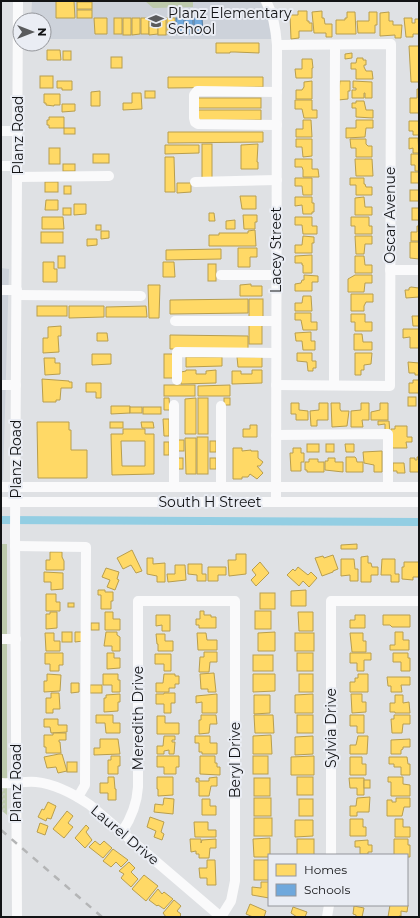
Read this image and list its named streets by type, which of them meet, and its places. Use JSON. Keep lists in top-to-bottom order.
{
  "streets": {
    "street": [
      "Planz Road",
      "Oscar Avenue",
      "Lacey Street",
      "South H Street",
      "Meredith Drive",
      "Sylvia Drive",
      "Beryl Drive",
      "Laurel Drive"
    ]
  },
  "crossings": [
    ["Planz Road", "South H Street"],
    ["Planz Road", "Laurel Drive"],
    ["Lacey Street", "South H Street"],
    ["Meredith Drive", "Beryl Drive"],
    ["Meredith Drive", "Laurel Drive"],
    ["Beryl Drive", "Laurel Drive"]
  ],
  "places": {
    "school or university": ["Planz Elementary School"]
  },
  "legend": ["Homes", "Schools"],
  "north": "right"
}
